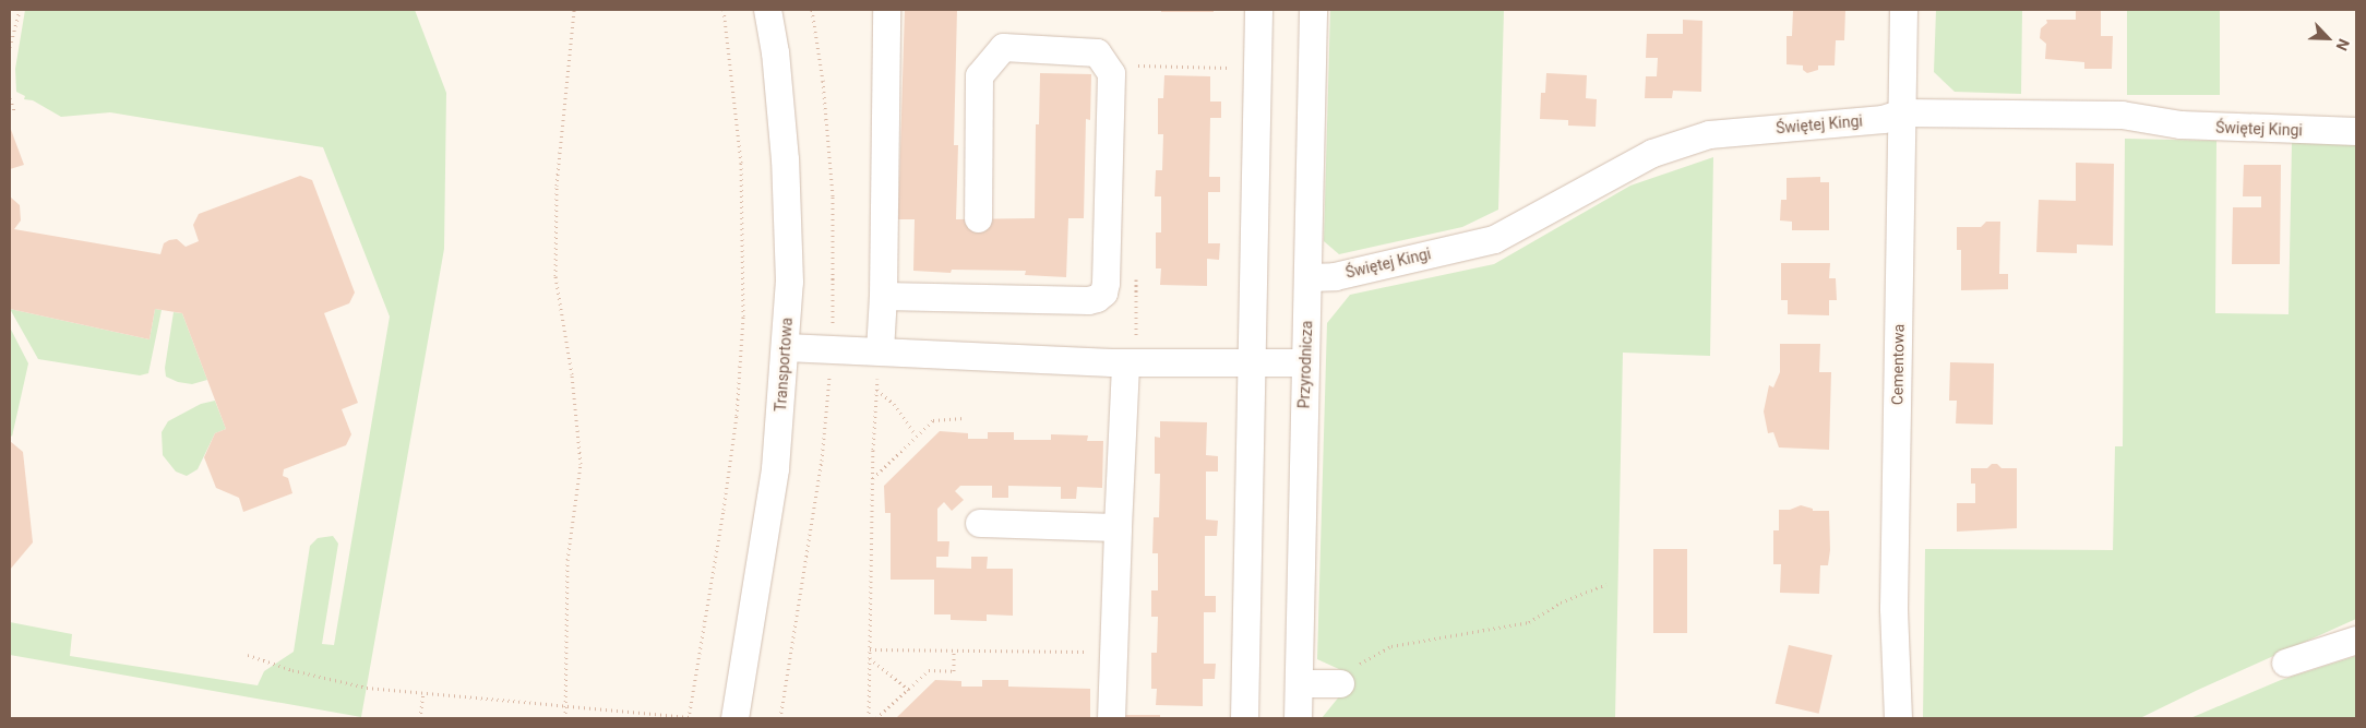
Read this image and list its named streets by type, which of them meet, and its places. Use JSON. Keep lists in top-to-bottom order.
{
  "streets": {
    "street": [
      "Świętej Kingi",
      "Transportowa",
      "Przyrodnicza",
      "Cementowa"
    ]
  },
  "crossings": [
    ["Świętej Kingi", "Przyrodnicza"],
    ["Świętej Kingi", "Cementowa"]
  ],
  "north": "bottom right"
}
